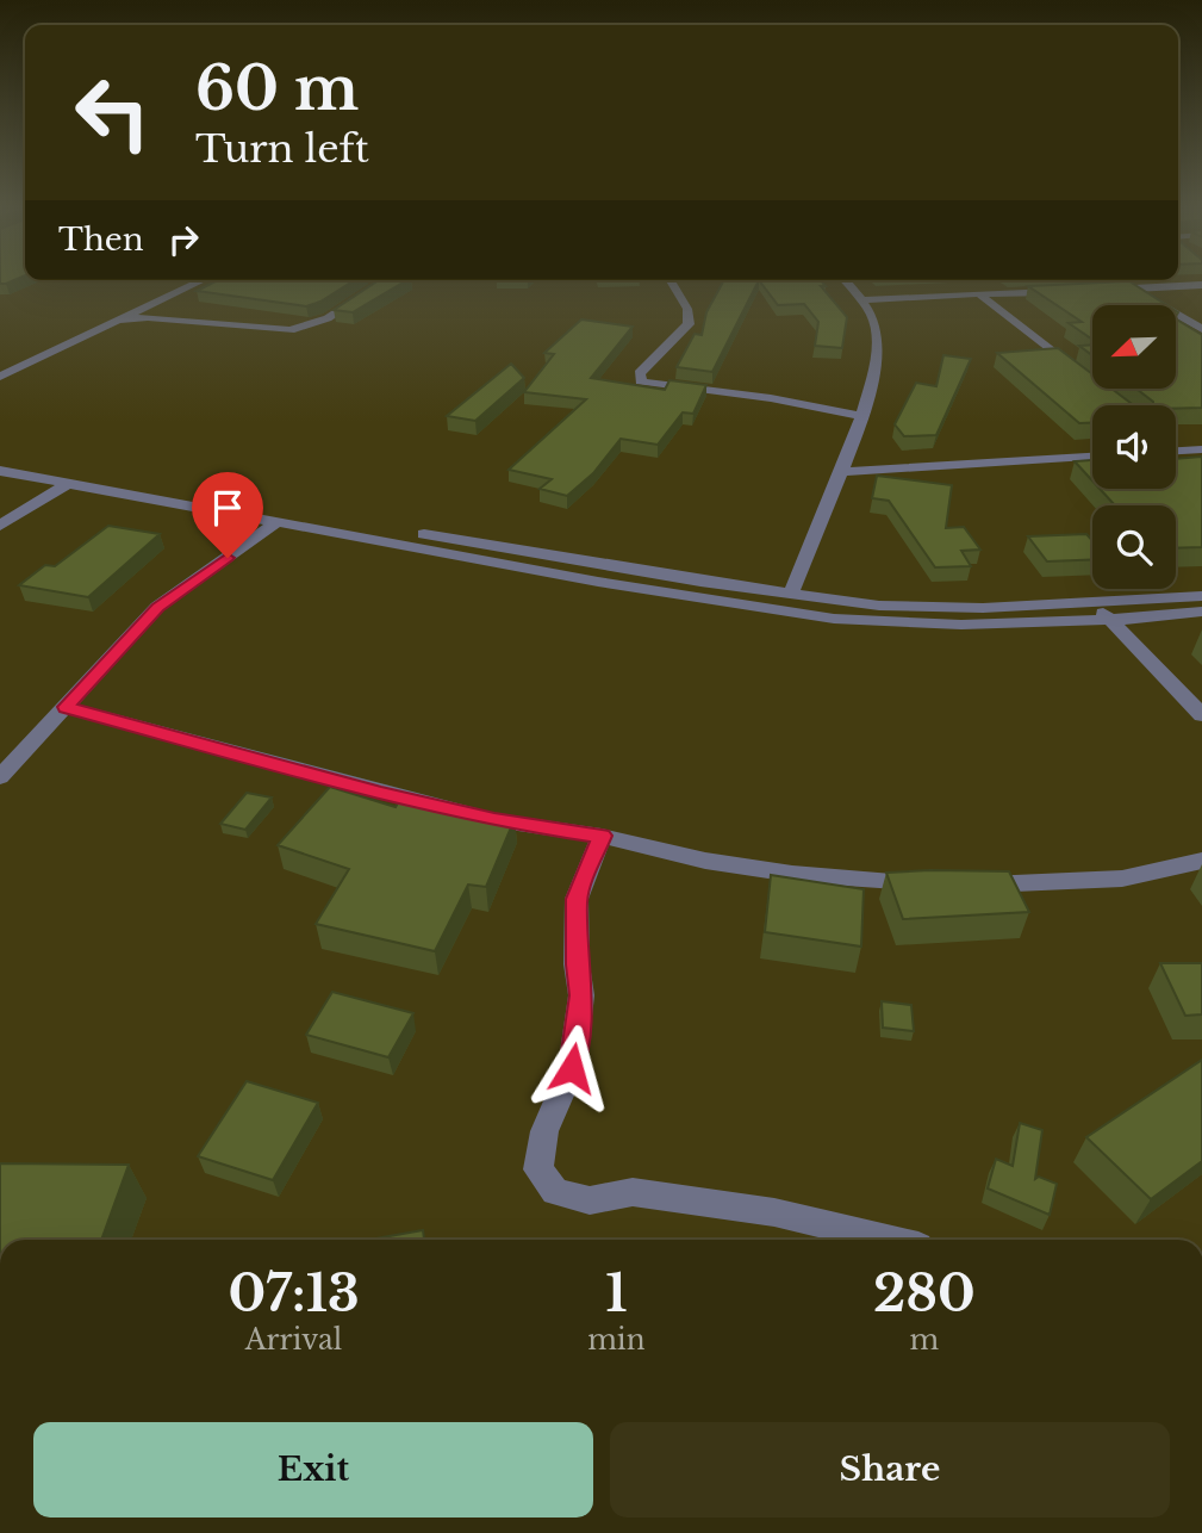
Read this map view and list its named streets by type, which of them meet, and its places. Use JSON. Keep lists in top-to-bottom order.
{
  "north": "bottom left",
  "page": {
    "turn": ["60 m", "Turn left"],
    "then": "Then",
    "eta": [
      "07:13",
      "Arrival",
      "1",
      "min",
      "280",
      "m"
    ],
    "buttons": ["Exit", "Share"]
  }
}
